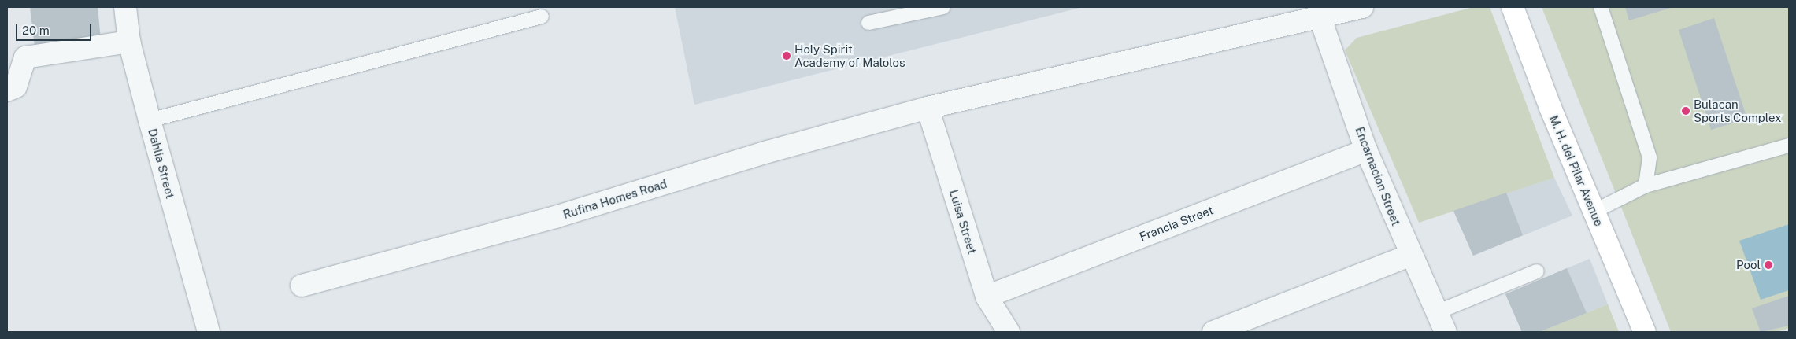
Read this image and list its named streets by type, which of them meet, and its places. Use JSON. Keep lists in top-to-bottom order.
{
  "streets": {
    "street": [
      "Dahlia Street",
      "M. H. del Pilar Avenue",
      "Encarnacion Street",
      "Rufina Homes Road",
      "Luisa Street",
      "Francia Street"
    ]
  },
  "crossings": [
    ["Encarnacion Street", "Rufina Homes Road"],
    ["Encarnacion Street", "Francia Street"],
    ["Rufina Homes Road", "Luisa Street"],
    ["Luisa Street", "Francia Street"]
  ],
  "places": ["Holy Spirit Academy of Malolos", "Bulacan Sports Complex", "Pool"],
  "scale_bar": "20 m"
}
